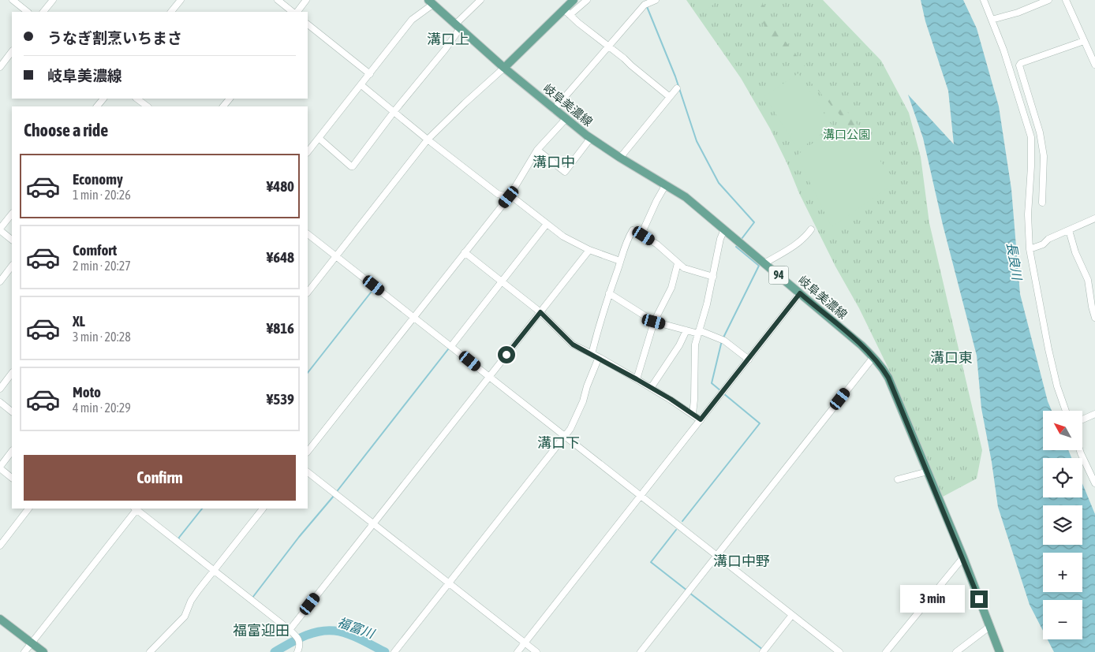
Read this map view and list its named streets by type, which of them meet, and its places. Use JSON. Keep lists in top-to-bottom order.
{
  "streets": {
    "main road": ["岐阜美濃線", "94"]
  },
  "districts": [
    "溝口上",
    "溝口中",
    "溝口東",
    "溝口下",
    "溝口中野",
    "福富迎田"
  ],
  "water": ["長良川", "福富川"],
  "parks": ["溝口公園"],
  "north": "top left",
  "page": {
    "banner": ["うなぎ割烹いちまさ", "岐阜美濃線"],
    "heading": "Choose a ride",
    "list": [
      {
        "name": "Economy",
        "note": "1 min · 20:26",
        "value": "¥480"
      },
      {
        "name": "Comfort",
        "note": "2 min · 20:27",
        "value": "¥648"
      },
      {
        "name": "XL",
        "note": "3 min · 20:28",
        "value": "¥816"
      },
      {
        "name": "Moto",
        "note": "4 min · 20:29",
        "value": "¥539"
      }
    ],
    "map_buttons": ["+", "−"],
    "buttons": "Confirm",
    "bubble": "3 min"
  }
}
